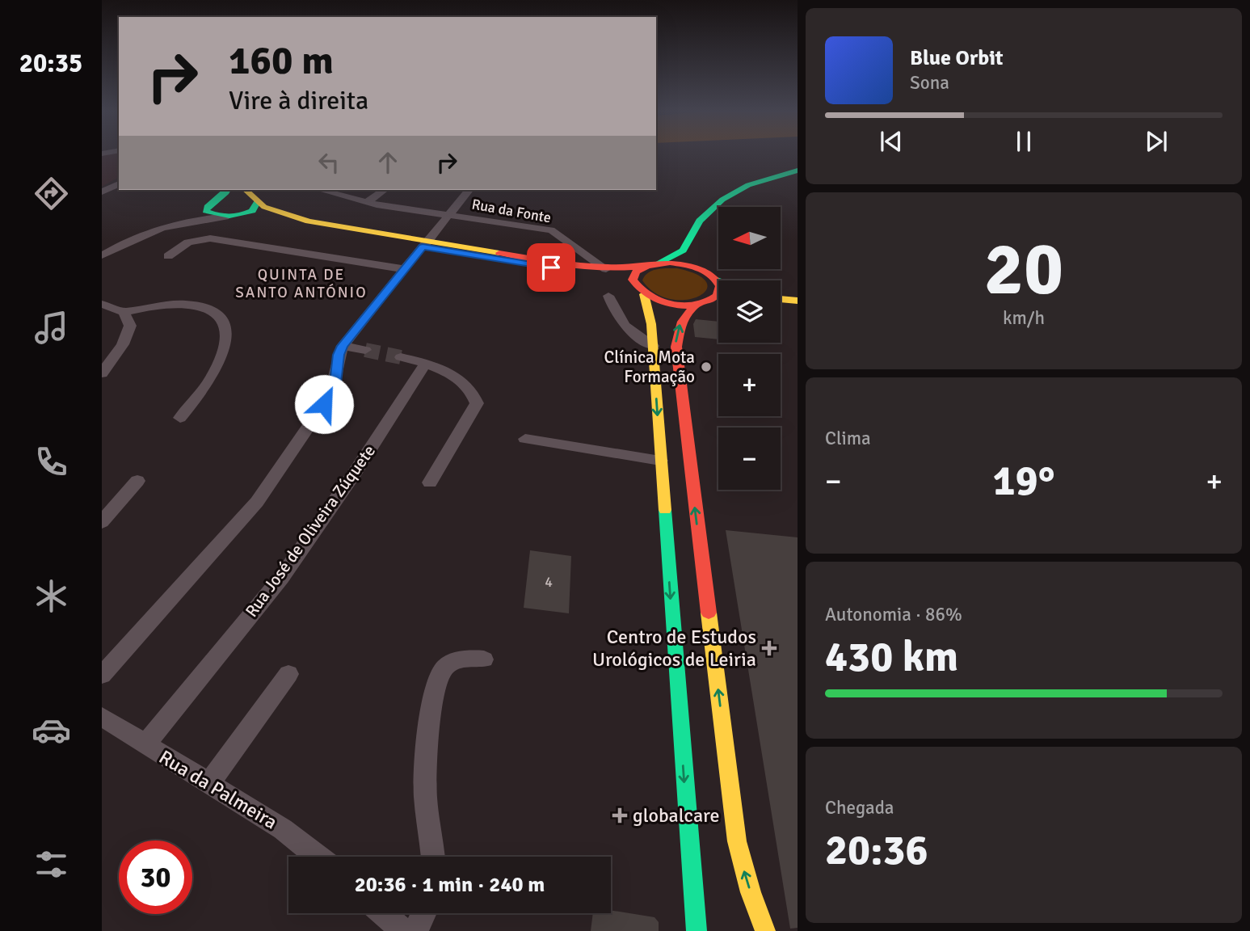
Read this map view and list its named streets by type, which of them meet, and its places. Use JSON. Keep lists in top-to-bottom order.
{
  "streets": {
    "street": ["Rua da Fonte", "Rua José de Oliveira Zúquete", "Rua da Palmeira"]
  },
  "crossings": [
    ["Rua José de Oliveira Zúquete", "Rua da Palmeira"]
  ],
  "districts": ["QUINTA DE SANTO ANTÓNIO"],
  "places": {
    "other": ["Clínica Mota Formação"],
    "health": ["Centro de Estudos Urológicos de Leiria", "globalcare"]
  },
  "house_numbers": ["4"],
  "north": "left",
  "page": {
    "tabs": "20:35",
    "turn": ["160 m", "Vire à direita"],
    "song": ["Blue Orbit", "Sona"],
    "tile": [
      ["20", "km/h"],
      "Clima",
      ["Autonomia · 86%", "430 km"],
      ["Chegada", "20:36"]
    ],
    "map_buttons": ["+", "−"],
    "heat": ["−", "19°", "+"],
    "limit": "30",
    "trip": "20:36 · 1 min · 240 m"
  }
}
